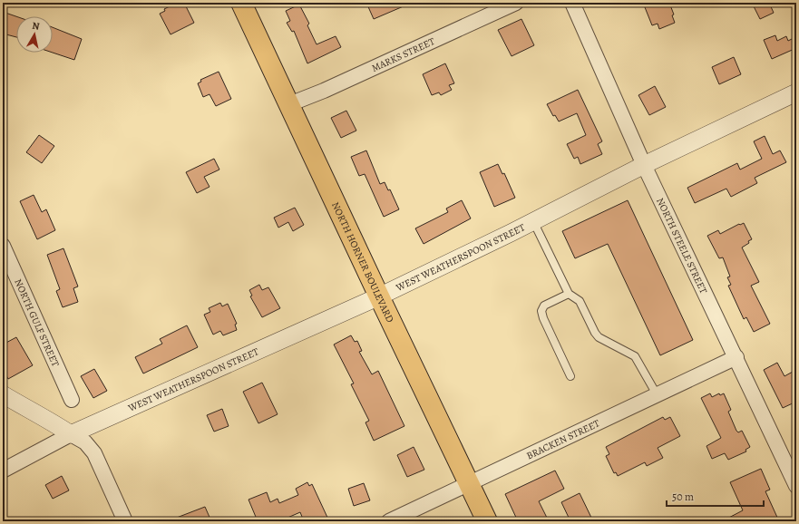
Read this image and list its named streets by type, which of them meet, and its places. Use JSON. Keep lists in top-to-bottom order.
{
  "streets": {
    "main road": ["NORTH HORNER BOULEVARD"],
    "street": [
      "MARKS STREET",
      "NORTH STEELE STREET",
      "WEST WEATHERSPOON STREET",
      "NORTH GULF STREET",
      "BRACKEN STREET"
    ]
  },
  "crossings": [
    ["MARKS STREET", "NORTH HORNER BOULEVARD"],
    ["NORTH STEELE STREET", "WEST WEATHERSPOON STREET"],
    ["NORTH STEELE STREET", "BRACKEN STREET"],
    ["WEST WEATHERSPOON STREET", "NORTH HORNER BOULEVARD"],
    ["NORTH HORNER BOULEVARD", "BRACKEN STREET"]
  ],
  "scale_bar": "50 m",
  "north": "top"
}
